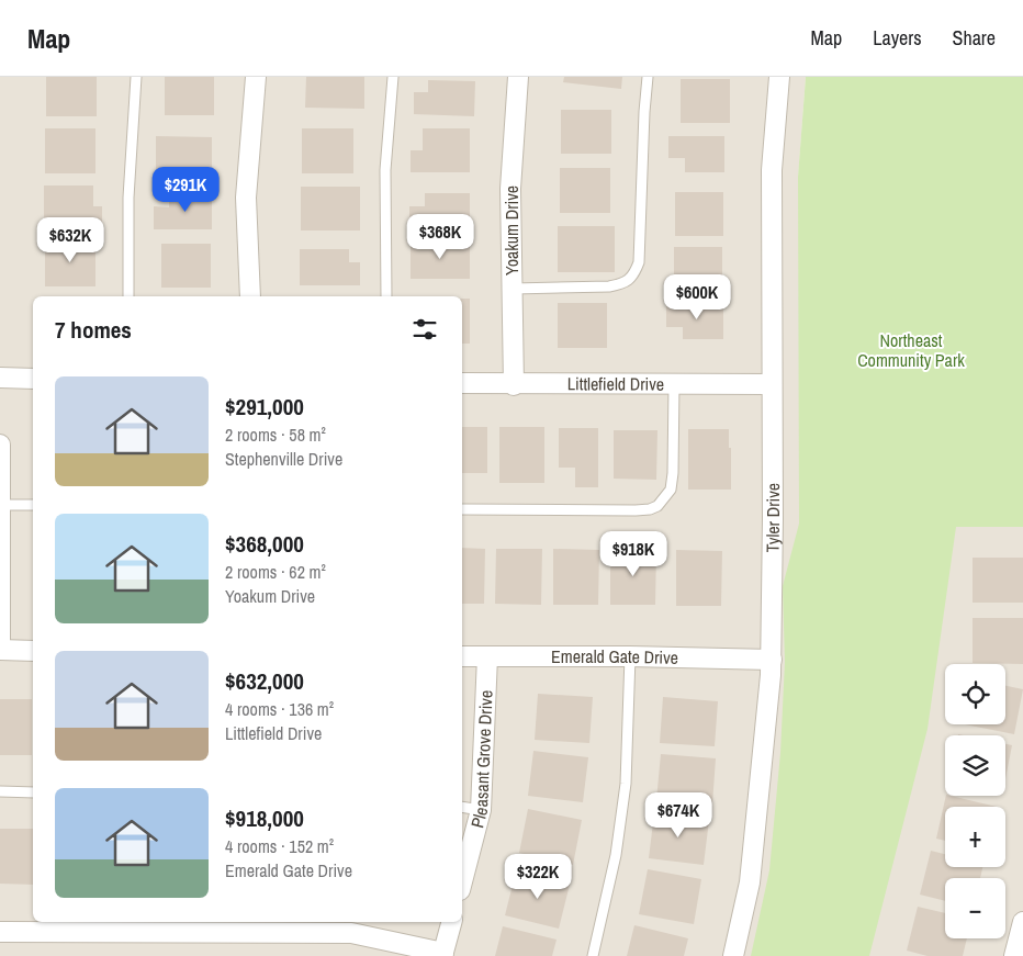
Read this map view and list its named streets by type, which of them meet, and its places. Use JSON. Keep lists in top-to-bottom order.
{
  "streets": {
    "street": [
      "Yoakum Drive",
      "Littlefield Drive",
      "Tyler Drive",
      "Emerald Gate Drive",
      "Pleasant Grove Drive"
    ]
  },
  "crossings": [
    ["Yoakum Drive", "Littlefield Drive"],
    ["Littlefield Drive", "Tyler Drive"],
    ["Tyler Drive", "Emerald Gate Drive"],
    ["Emerald Gate Drive", "Pleasant Grove Drive"]
  ],
  "parks": ["Northeast Community Park"],
  "page": {
    "header": "Map",
    "nav": ["Map", "Layers", "Share"],
    "price": [
      "$291K",
      "$368K",
      "$632K",
      "$600K",
      "$918K",
      "$674K",
      "$322K"
    ],
    "heading": "7 homes",
    "list": [
      {
        "name": "$291,000",
        "note": "2 rooms · 58 m² · Stephenville Drive"
      },
      {
        "name": "$368,000",
        "note": "2 rooms · 62 m² · Yoakum Drive"
      },
      {
        "name": "$632,000",
        "note": "4 rooms · 136 m² · Littlefield Drive"
      },
      {
        "name": "$918,000",
        "note": "4 rooms · 152 m² · Emerald Gate Drive"
      }
    ],
    "map_buttons": ["+", "−"]
  }
}
